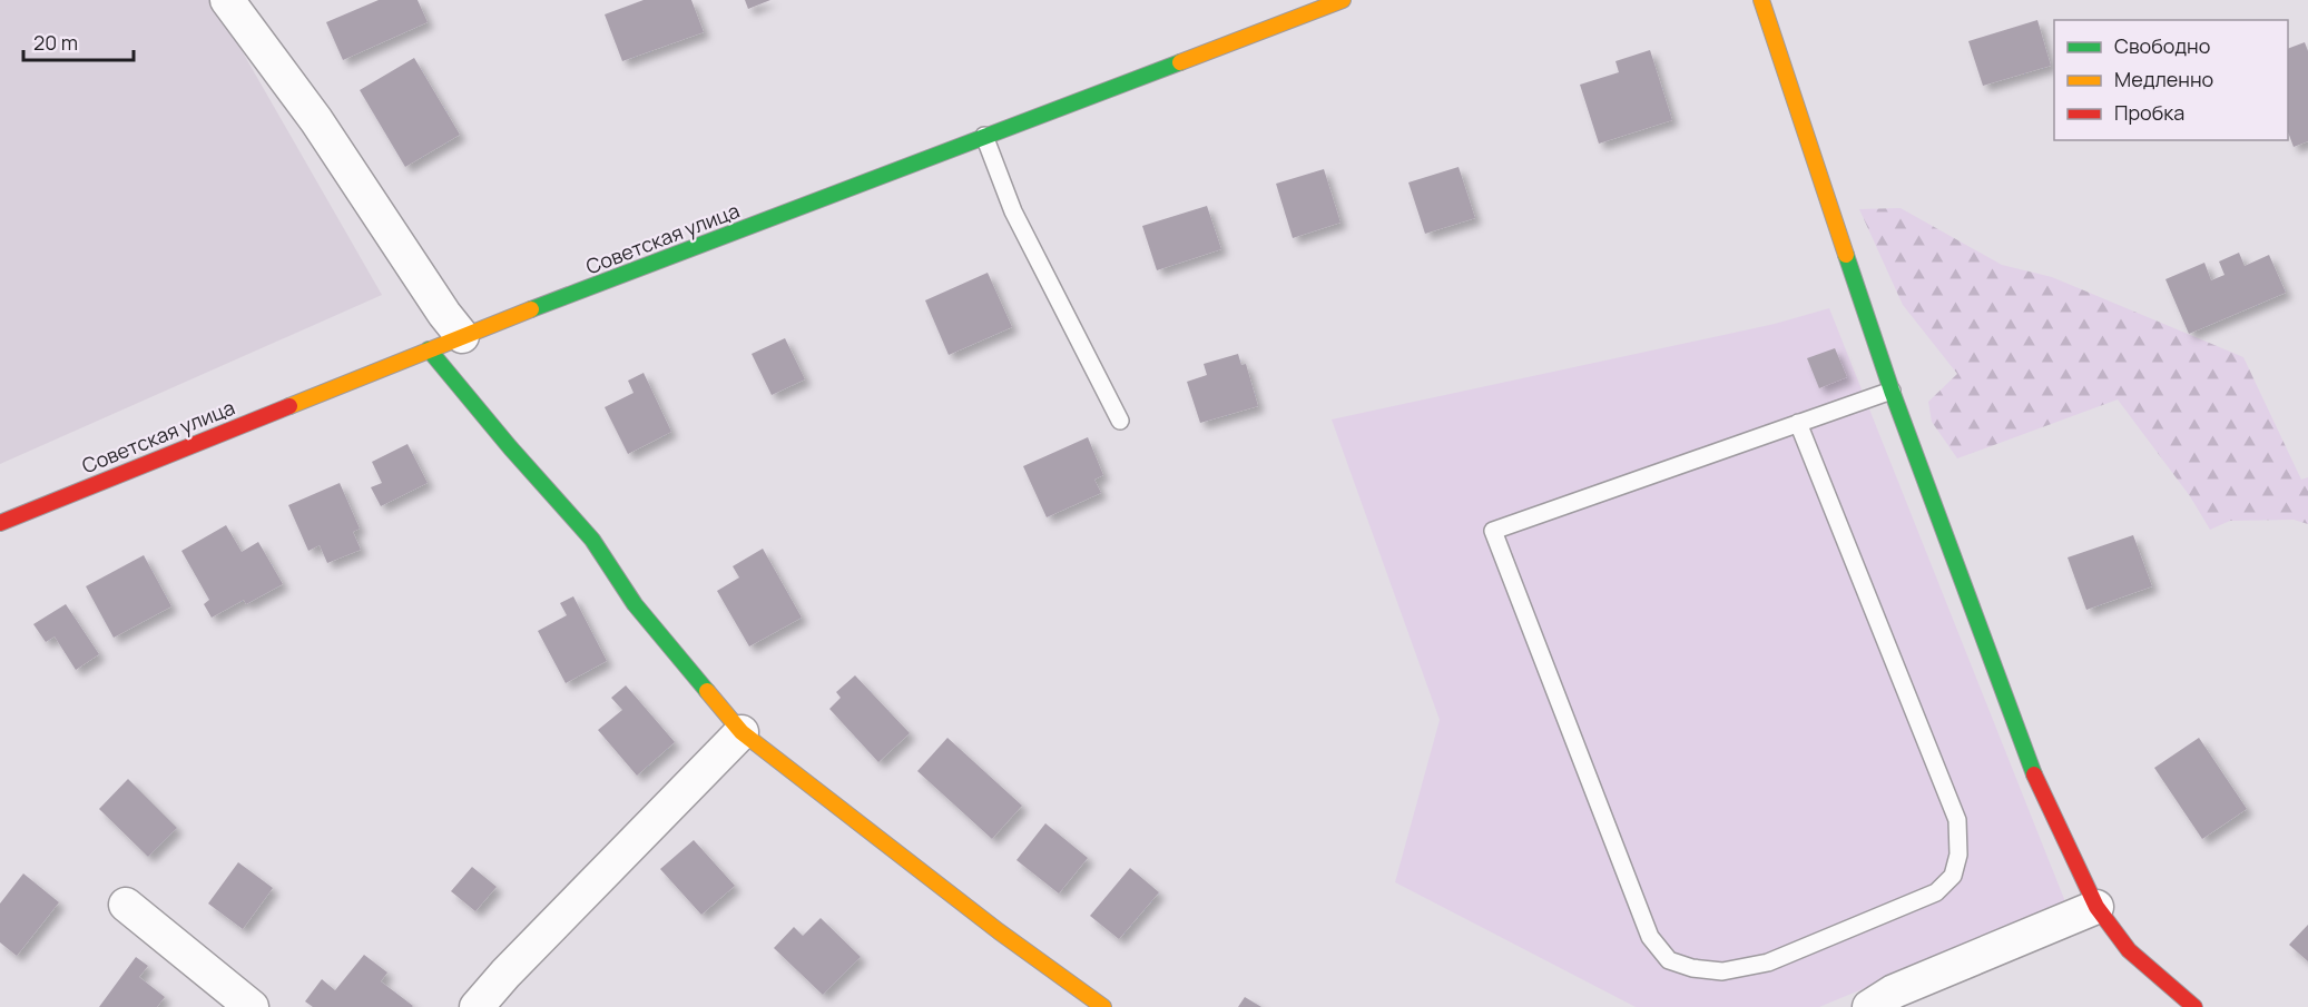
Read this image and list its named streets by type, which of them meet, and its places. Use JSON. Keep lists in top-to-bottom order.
{
  "streets": {
    "street": ["Советская улица"]
  },
  "legend": ["Свободно", "Медленно", "Пробка"],
  "scale_bar": "20 m"
}
